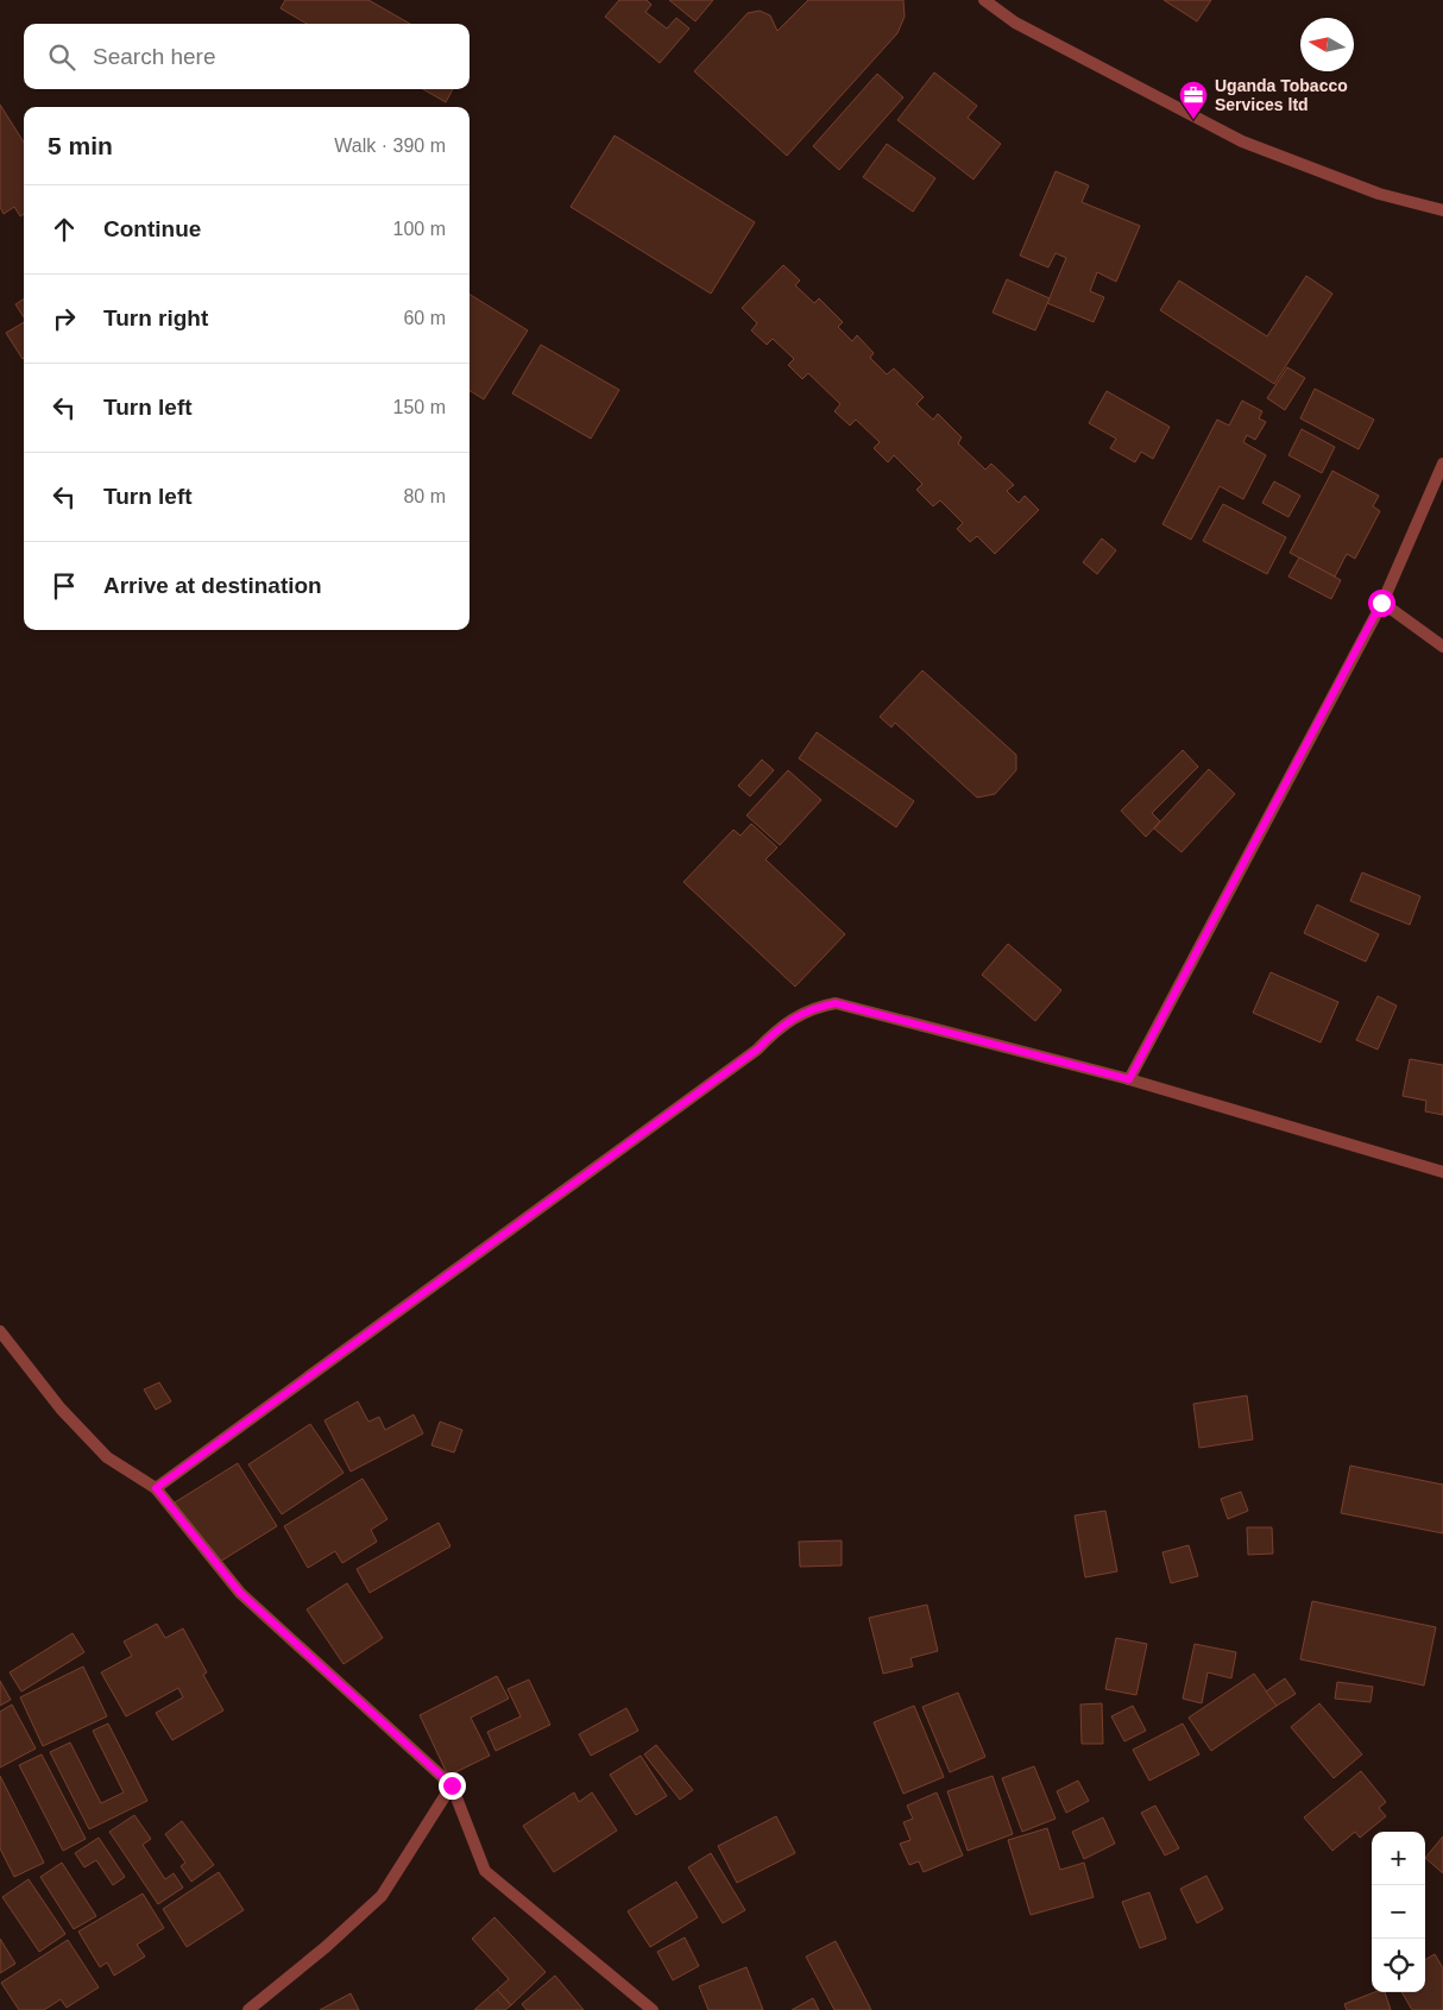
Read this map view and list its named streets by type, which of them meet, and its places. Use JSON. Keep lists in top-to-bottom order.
{
  "places": {
    "office": ["Uganda Tobacco Services ltd"]
  },
  "north": "left",
  "page": {
    "search": "Search here",
    "heading": ["5 min", "Walk · 390 m"],
    "list": [
      ["Continue", "100 m"],
      ["Turn right", "60 m"],
      ["Turn left", "150 m"],
      ["Turn left", "80 m"],
      "Arrive at destination"
    ],
    "map_buttons": ["+", "−"]
  }
}
